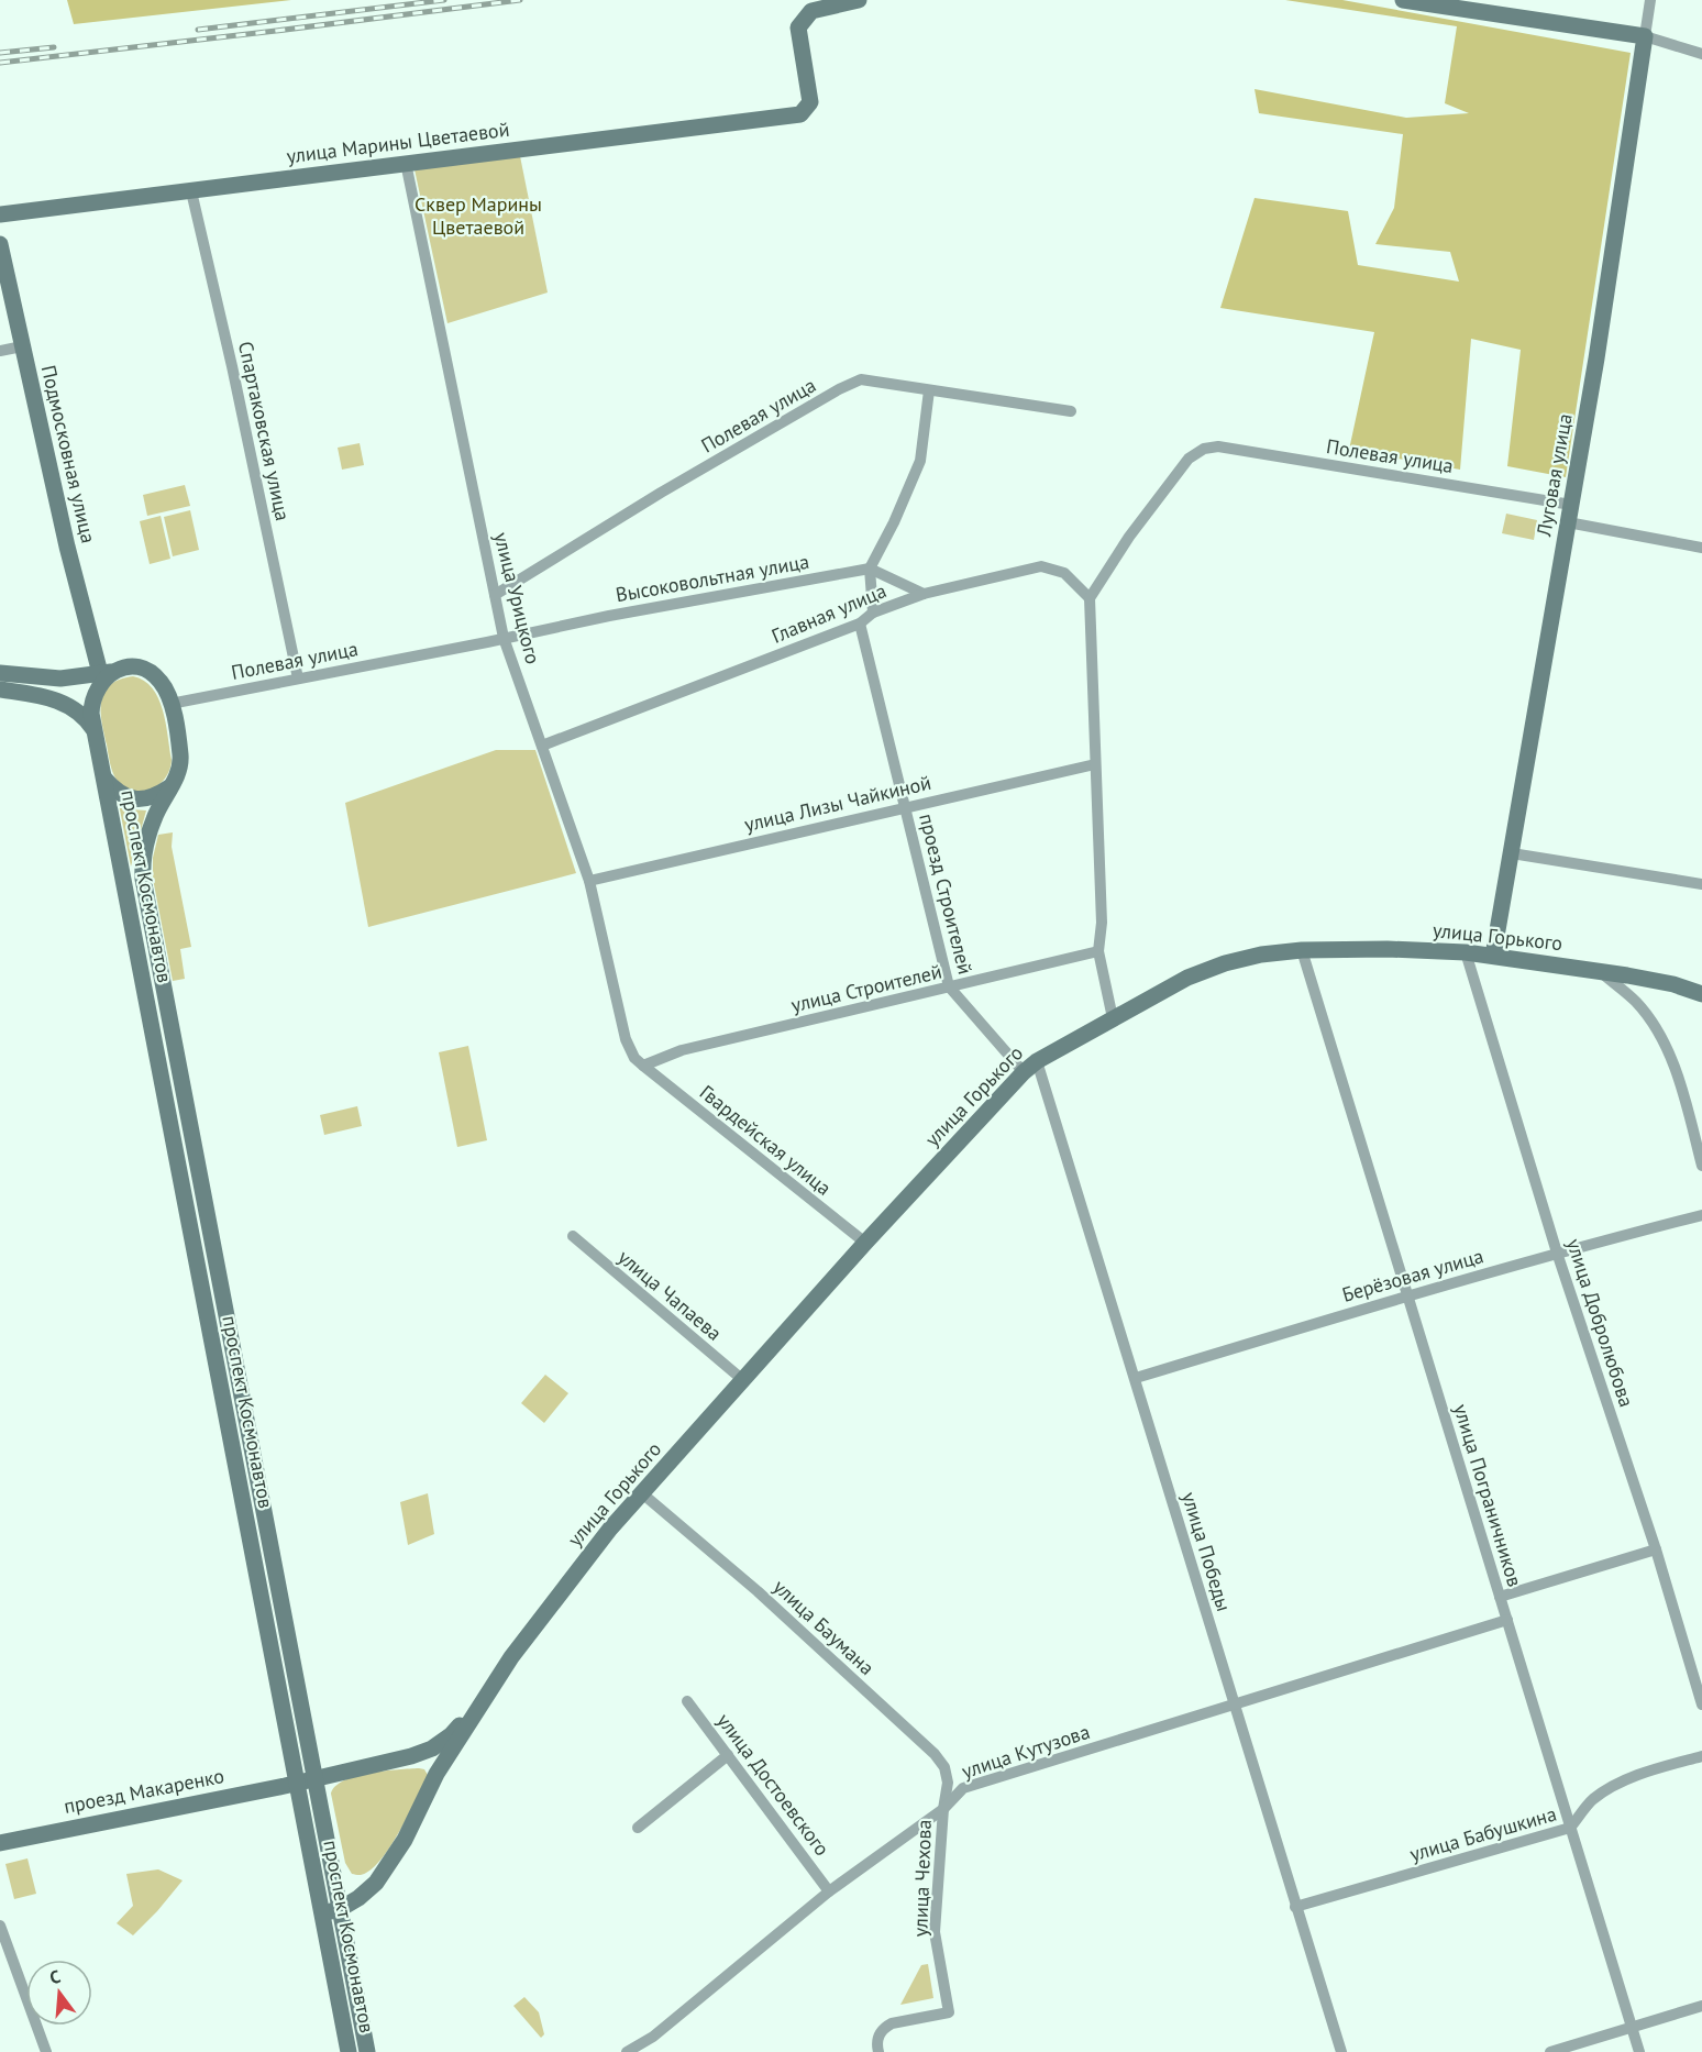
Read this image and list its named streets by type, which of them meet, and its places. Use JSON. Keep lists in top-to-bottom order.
{
  "streets": {
    "main road": [
      "улица Марины Цветаевой",
      "Подмосковная улица",
      "Луговая улица",
      "проспект Космонавтов",
      "улица Горького",
      "проезд Макаренко"
    ],
    "street": [
      "Полевая улица",
      "Спартаковская улица",
      "Высоковольтная улица",
      "улица Урицкого",
      "Главная улица",
      "улица Лизы Чайкиной",
      "проезд Строителей",
      "улица Строителей",
      "Гвардейская улица",
      "Берёзовая улица",
      "улица Чапаева",
      "улица Добролюбова",
      "улица Пограничников",
      "улица Победы",
      "улица Баумана",
      "улица Кутузова",
      "улица Достоевского",
      "улица Бабушкина",
      "улица Чехова"
    ]
  },
  "crossings": [
    ["улица Марины Цветаевой", "Спартаковская улица"],
    ["улица Марины Цветаевой", "улица Урицкого"],
    ["Полевая улица", "Спартаковская улица"],
    ["Полевая улица", "Подмосковная улица"],
    ["Полевая улица", "Луговая улица"],
    ["Полевая улица", "Высоковольтная улица"],
    ["Полевая улица", "улица Урицкого"],
    ["Полевая улица", "Главная улица"],
    ["Полевая улица", "проспект Космонавтов"],
    ["Подмосковная улица", "проспект Космонавтов"],
    ["Луговая улица", "улица Горького"],
    ["Высоковольтная улица", "улица Урицкого"],
    ["улица Урицкого", "Главная улица"],
    ["улица Урицкого", "улица Лизы Чайкиной"],
    ["улица Урицкого", "улица Строителей"],
    ["улица Урицкого", "Гвардейская улица"],
    ["Главная улица", "проезд Строителей"],
    ["улица Лизы Чайкиной", "проезд Строителей"],
    ["проспект Космонавтов", "проезд Макаренко"],
    ["проезд Строителей", "улица Горького"],
    ["проезд Строителей", "улица Строителей"],
    ["улица Горького", "Гвардейская улица"],
    ["улица Горького", "улица Чапаева"],
    ["улица Горького", "улица Добролюбова"],
    ["улица Горького", "улица Пограничников"],
    ["улица Горького", "улица Победы"],
    ["улица Горького", "улица Баумана"],
    ["улица Горького", "проезд Макаренко"],
    ["улица Строителей", "Гвардейская улица"],
    ["Берёзовая улица", "улица Добролюбова"],
    ["Берёзовая улица", "улица Пограничников"],
    ["Берёзовая улица", "улица Победы"],
    ["улица Пограничников", "улица Кутузова"],
    ["улица Пограничников", "улица Бабушкина"],
    ["улица Победы", "улица Кутузова"],
    ["улица Победы", "улица Бабушкина"],
    ["улица Баумана", "улица Кутузова"],
    ["улица Баумана", "улица Чехова"],
    ["улица Кутузова", "улица Достоевского"],
    ["улица Кутузова", "улица Чехова"]
  ],
  "parks": ["Сквер Марины Цветаевой"],
  "north": "top"
}
